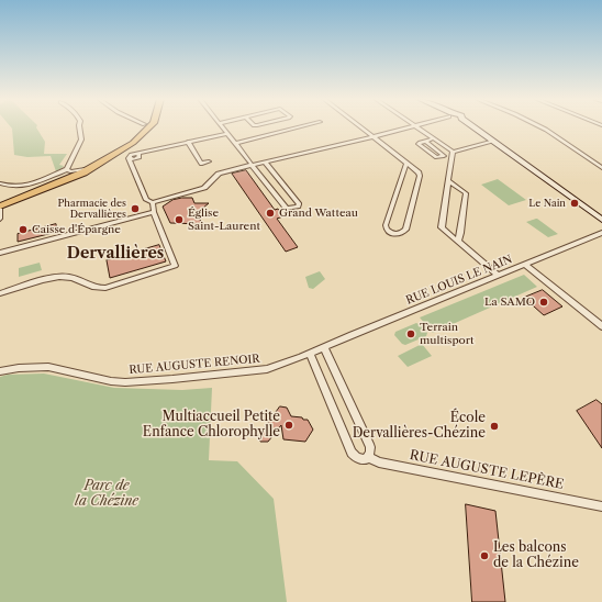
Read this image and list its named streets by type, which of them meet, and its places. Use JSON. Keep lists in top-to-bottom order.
{
  "streets": {
    "street": ["RUE LOUIS LE NAIN", "RUE AUGUSTE RENOIR", "RUE AUGUSTE LEPÈRE"]
  },
  "crossings": [
    ["RUE LOUIS LE NAIN", "RUE AUGUSTE RENOIR"],
    ["RUE LOUIS LE NAIN", "RUE AUGUSTE LEPÈRE"],
    ["RUE AUGUSTE RENOIR", "RUE AUGUSTE LEPÈRE"]
  ],
  "districts": ["Dervallières"],
  "parks": ["Parc de la Chézine"],
  "places": [
    "Le Nain",
    "Pharmacie des Dervallières",
    "Grand Watteau",
    "Église Saint-Laurent",
    "Caisse d'Épargne",
    "La SAMO",
    "Terrain multisport",
    "Multiaccueil Petite Enfance Chlorophylle",
    "École Dervallières-Chézine",
    "Les balcons de la Chézine"
  ]
}
